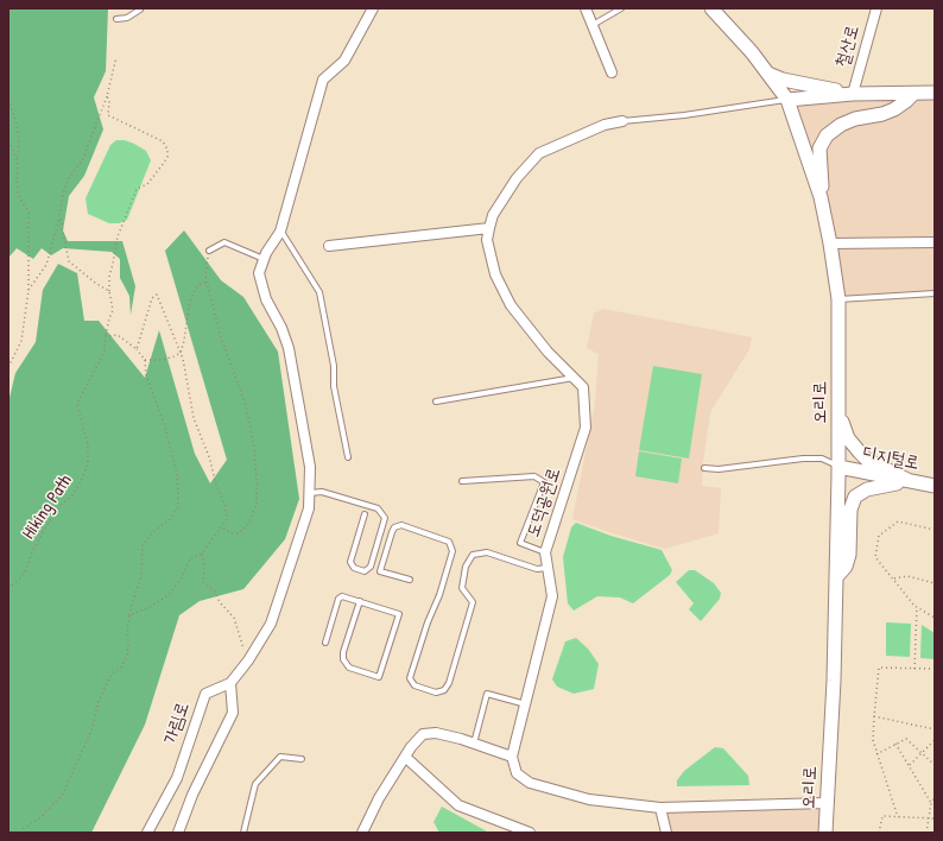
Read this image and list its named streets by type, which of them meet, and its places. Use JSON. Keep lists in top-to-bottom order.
{
  "streets": {
    "main road": ["철산로", "오리로", "디지털로"],
    "street": ["도덕공원로", "가림로"],
    "path": ["Hiking Path"]
  },
  "crossings": [
    ["철산로", "오리로"],
    ["오리로", "디지털로"]
  ]
}
